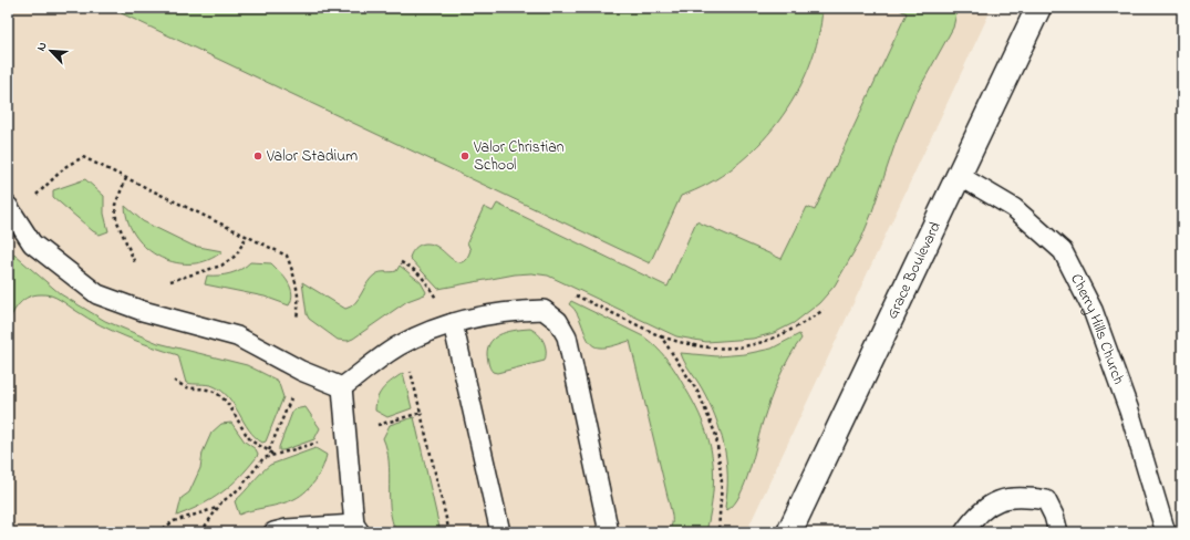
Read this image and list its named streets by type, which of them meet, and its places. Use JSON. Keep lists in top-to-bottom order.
{
  "streets": {
    "street": ["Grace Boulevard"],
    "lane": ["Cherry Hills Church"]
  },
  "crossings": [
    ["Grace Boulevard", "Cherry Hills Church"]
  ],
  "places": ["Valor Stadium", "Valor Christian School"],
  "north": "top left"
}
